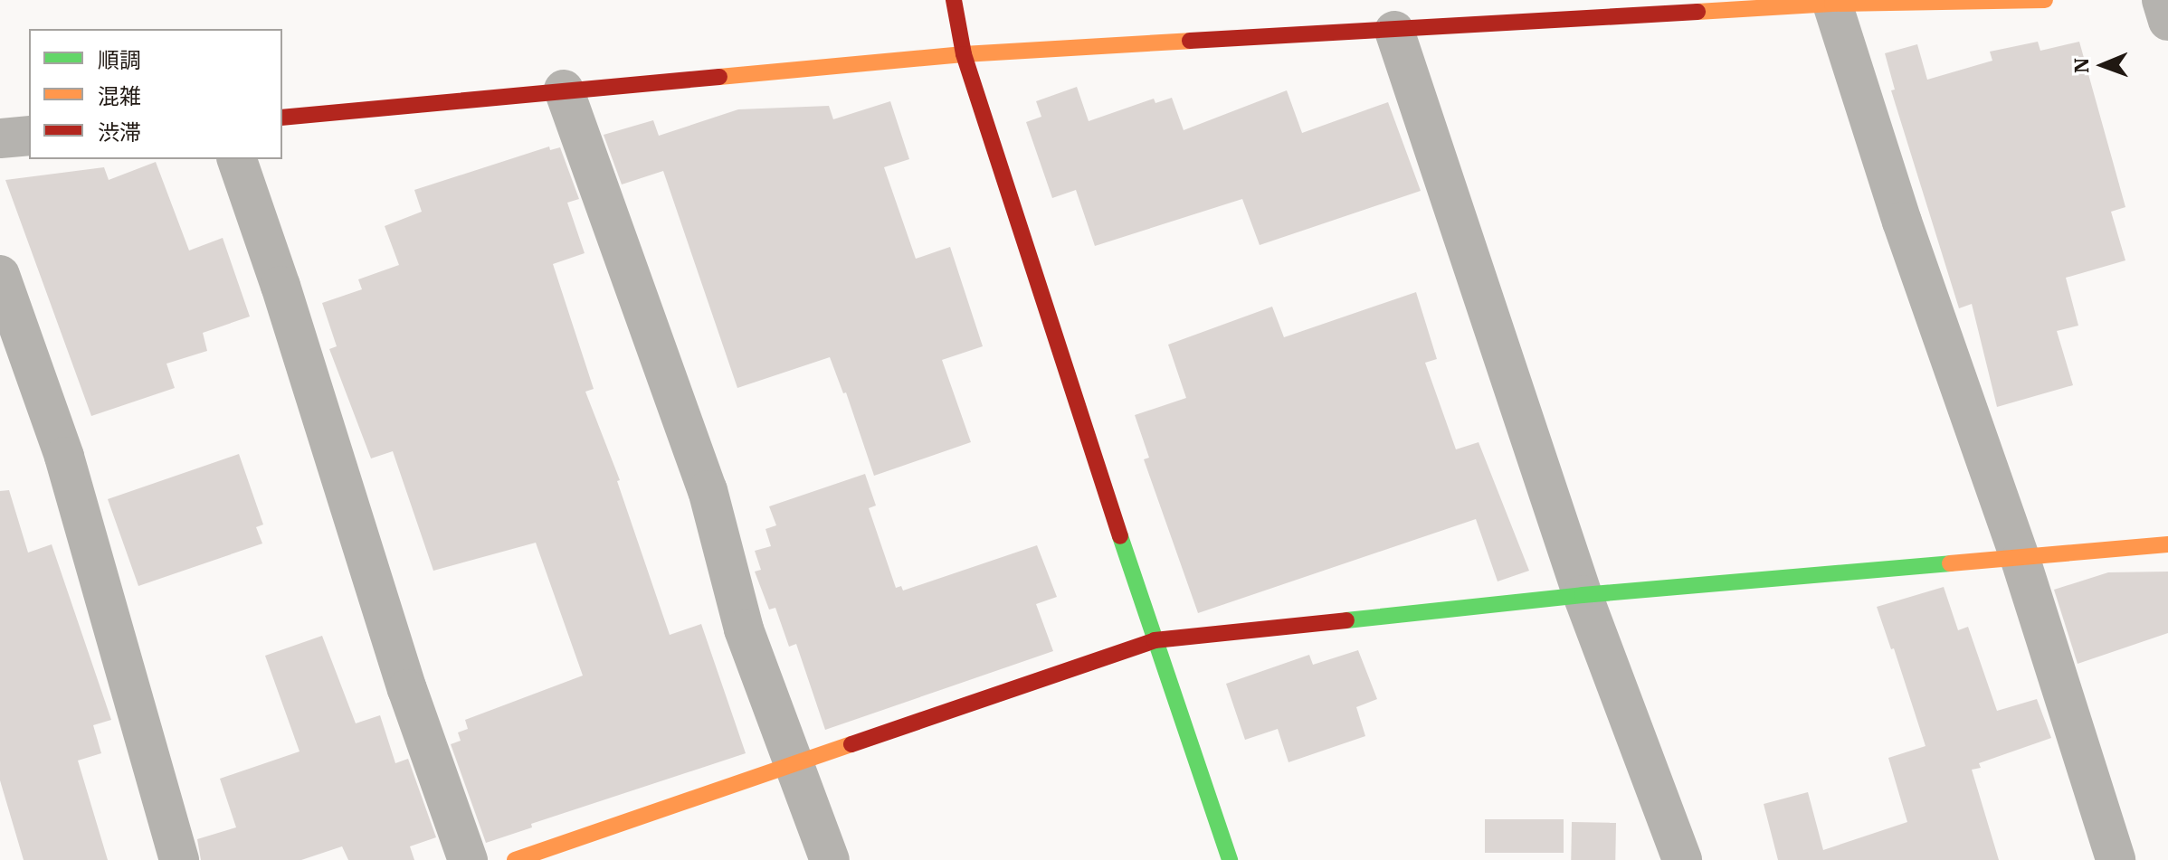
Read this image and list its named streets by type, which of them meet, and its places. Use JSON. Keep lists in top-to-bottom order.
{
  "legend": ["順調", "混雑", "渋滞"],
  "north": "left"
}
